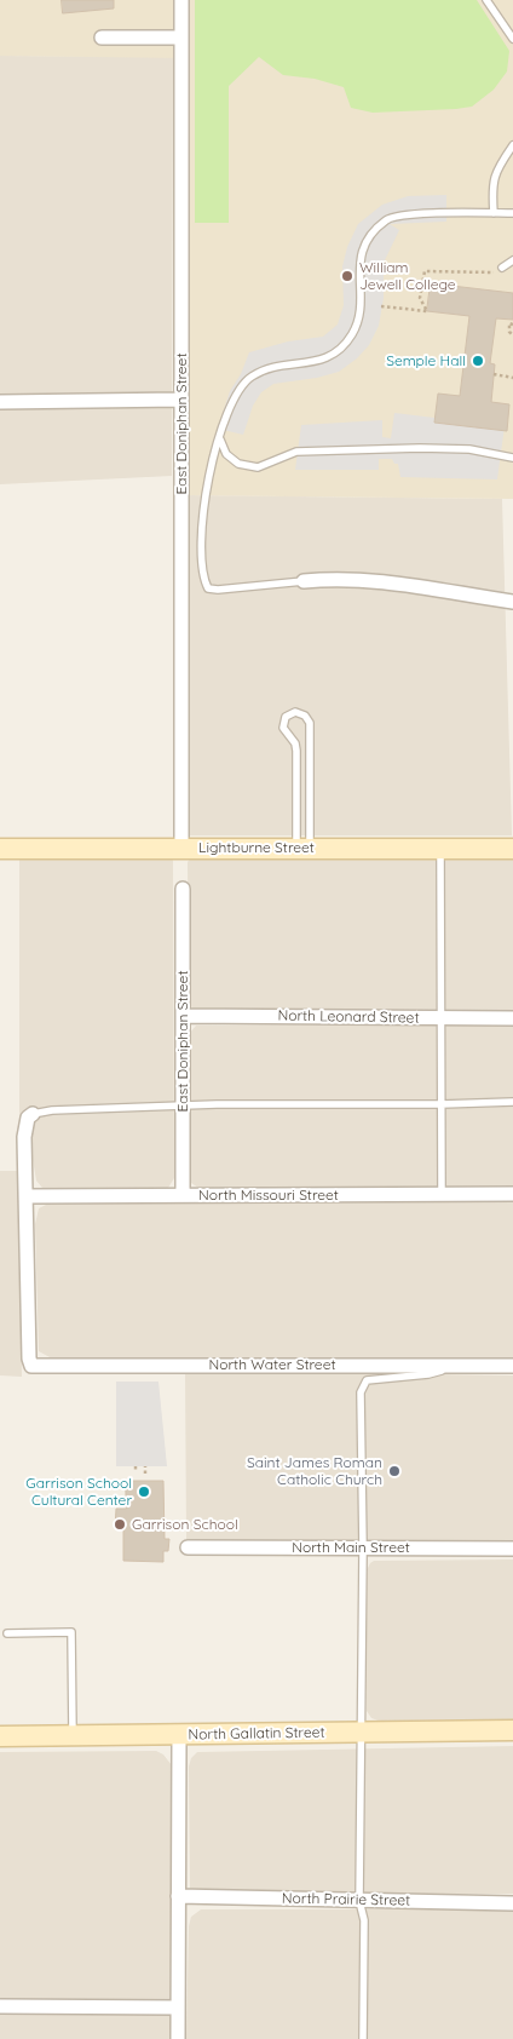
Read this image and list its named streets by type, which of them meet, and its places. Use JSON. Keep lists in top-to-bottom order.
{
  "streets": {
    "street": [
      "East Doniphan Street",
      "Lightburne Street",
      "North Leonard Street",
      "North Missouri Street",
      "North Water Street",
      "North Main Street",
      "North Gallatin Street",
      "North Prairie Street"
    ]
  },
  "crossings": [
    ["East Doniphan Street", "Lightburne Street"],
    ["East Doniphan Street", "North Leonard Street"],
    ["East Doniphan Street", "North Missouri Street"],
    ["North Missouri Street", "North Water Street"]
  ],
  "places": [
    "William Jewell College",
    "Semple Hall",
    "Saint James Roman Catholic Church",
    "Garrison School Cultural Center",
    "Garrison School"
  ]
}
